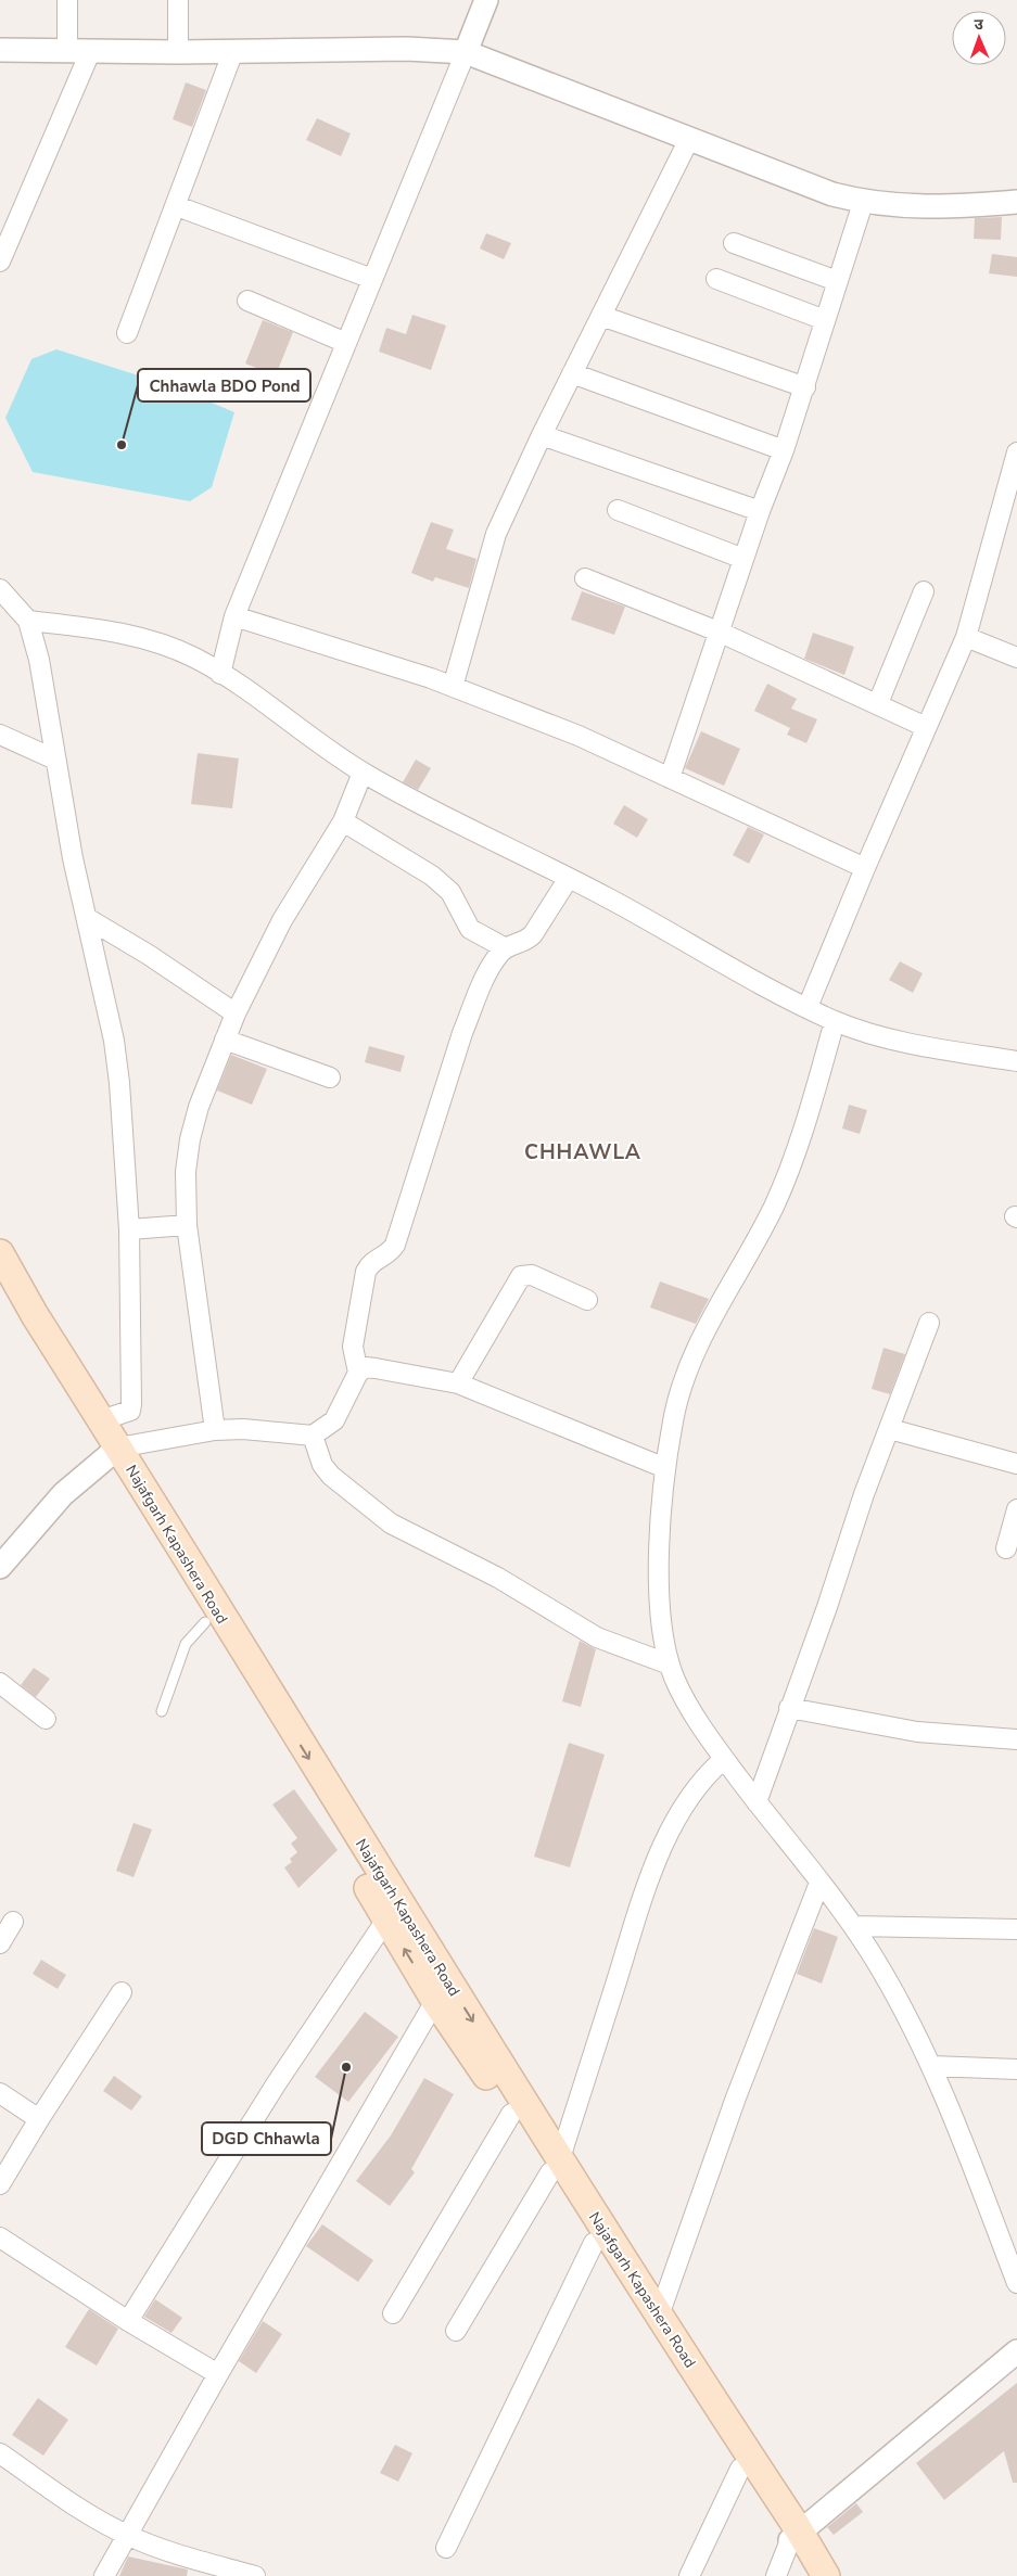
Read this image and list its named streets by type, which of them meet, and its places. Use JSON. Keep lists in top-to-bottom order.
{
  "streets": {
    "main road": ["Najafgarh Kapashera Road"]
  },
  "districts": ["CHHAWLA"],
  "places": ["Chhawla BDO Pond", "DGD Chhawla"],
  "north": "top"
}
